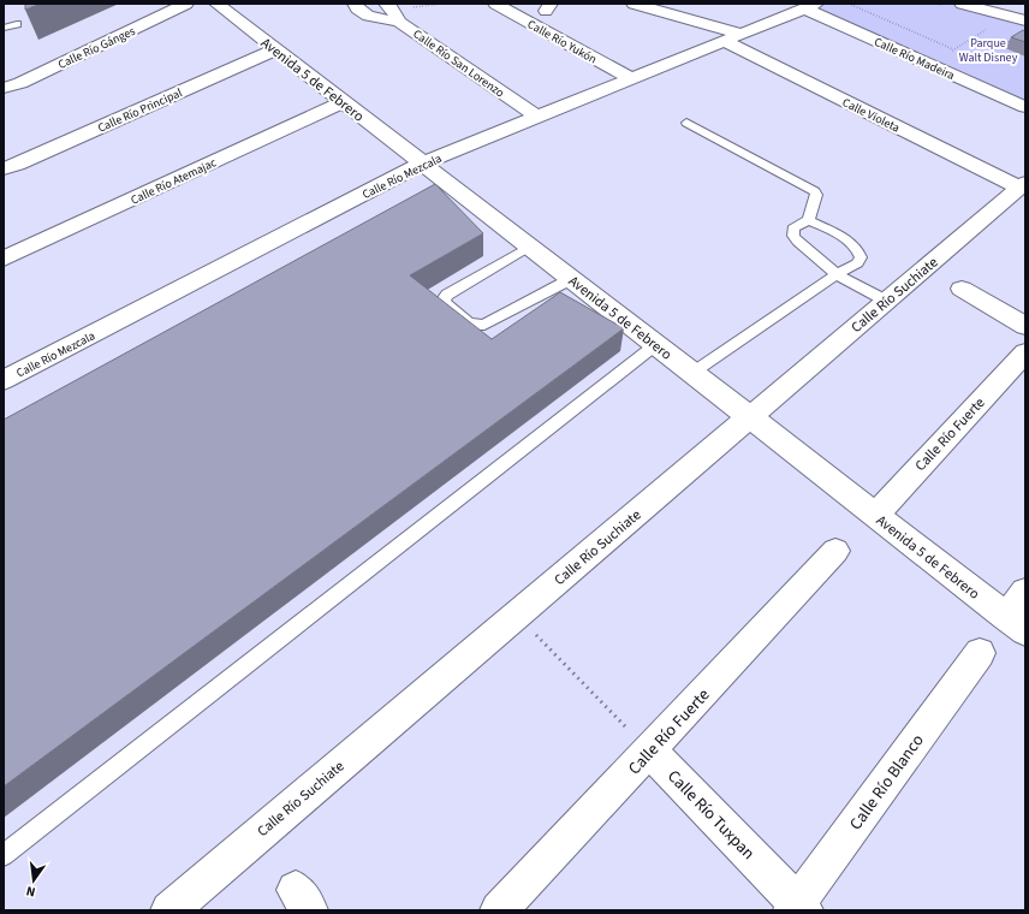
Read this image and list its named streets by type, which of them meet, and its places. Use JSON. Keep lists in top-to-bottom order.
{
  "streets": {
    "street": [
      "Calle Río Yukón",
      "Calle Río Gánges",
      "Calle Río Madeira",
      "Calle Río San Lorenzo",
      "Avenida 5 de Febrero",
      "Calle Río Principal",
      "Calle Violeta",
      "Calle Río Mezcala",
      "Calle Río Atemajac",
      "Calle Río Suchiate",
      "Calle Río Fuerte",
      "Calle Río Blanco",
      "Calle Río Tuxpan"
    ]
  },
  "crossings": [
    ["Calle Río Yukón", "Calle Río Mezcala"],
    ["Calle Río Madeira", "Calle Río Mezcala"],
    ["Calle Río San Lorenzo", "Calle Río Mezcala"],
    ["Avenida 5 de Febrero", "Calle Río Principal"],
    ["Avenida 5 de Febrero", "Calle Río Mezcala"],
    ["Avenida 5 de Febrero", "Calle Río Atemajac"],
    ["Avenida 5 de Febrero", "Calle Río Suchiate"],
    ["Avenida 5 de Febrero", "Calle Río Fuerte"],
    ["Calle Violeta", "Calle Río Mezcala"],
    ["Calle Violeta", "Calle Río Suchiate"],
    ["Calle Río Fuerte", "Calle Río Tuxpan"],
    ["Calle Río Blanco", "Calle Río Tuxpan"]
  ],
  "parks": ["Parque Walt Disney"],
  "north": "bottom"
}
